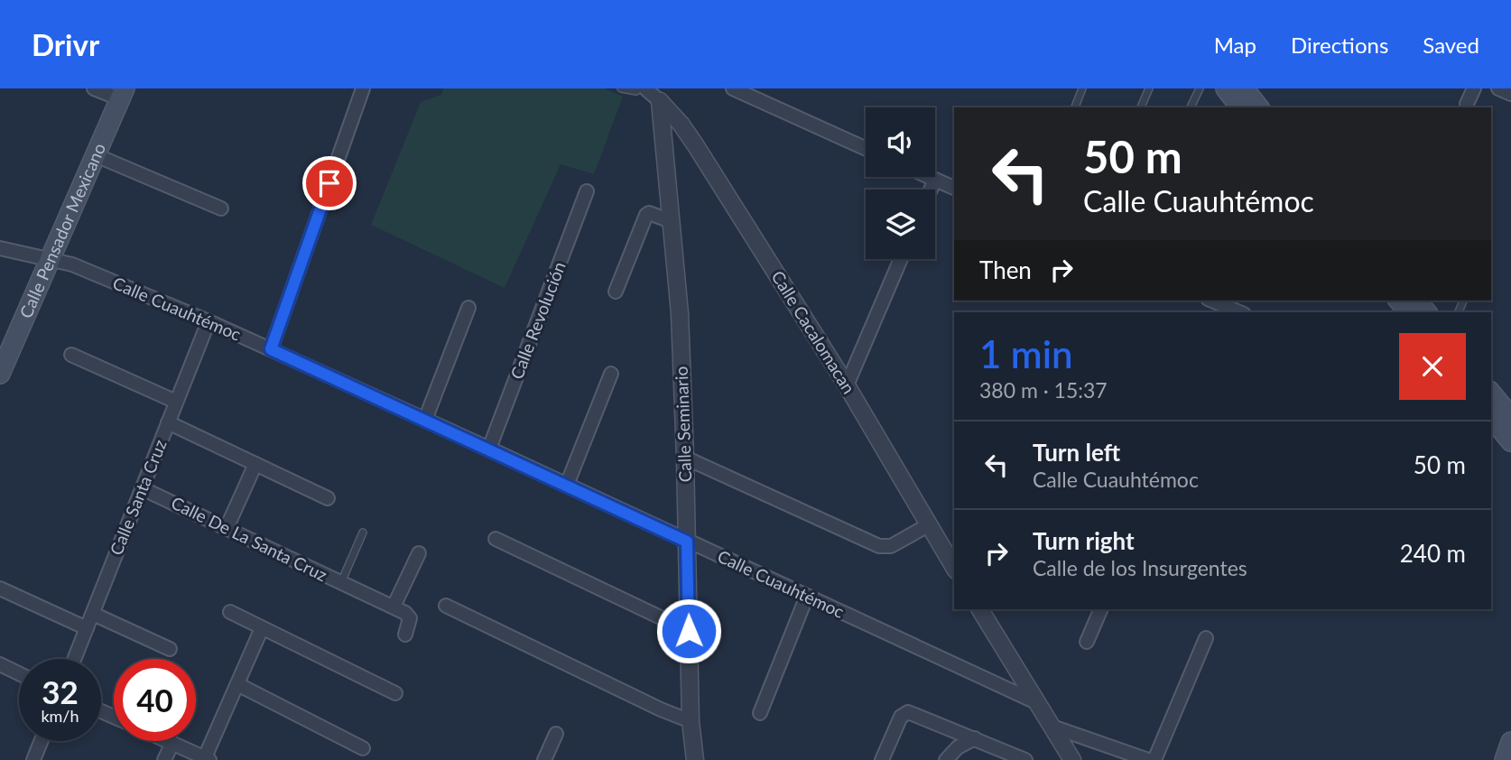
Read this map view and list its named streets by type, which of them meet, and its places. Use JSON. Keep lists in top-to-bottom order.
{
  "streets": {
    "main road": ["Calle Pensador Mexicano"],
    "street": [
      "Calle Cuauhtémoc",
      "Calle Revolución",
      "Calle Cacalomacan",
      "Calle Seminario",
      "Calle Santa Cruz",
      "Calle De La Santa Cruz"
    ]
  },
  "crossings": [
    ["Calle Pensador Mexicano", "Calle Cuauhtémoc"],
    ["Calle Cuauhtémoc", "Calle Revolución"],
    ["Calle Cuauhtémoc", "Calle Seminario"],
    ["Calle Cuauhtémoc", "Calle Santa Cruz"],
    ["Calle Cacalomacan", "Calle Seminario"],
    ["Calle Santa Cruz", "Calle De La Santa Cruz"]
  ],
  "page": {
    "header": "Drivr",
    "nav": ["Map", "Directions", "Saved"],
    "turn": ["50 m", "Calle Cuauhtémoc"],
    "then": "Then",
    "heading": ["1 min", "380 m · 15:37"],
    "list": [
      {
        "name": "Turn left",
        "note": "Calle Cuauhtémoc",
        "value": "50 m"
      },
      {
        "name": "Turn right",
        "note": "Calle de los Insurgentes",
        "value": "240 m"
      }
    ],
    "speed": "32 km/h",
    "limit": "40"
  }
}
